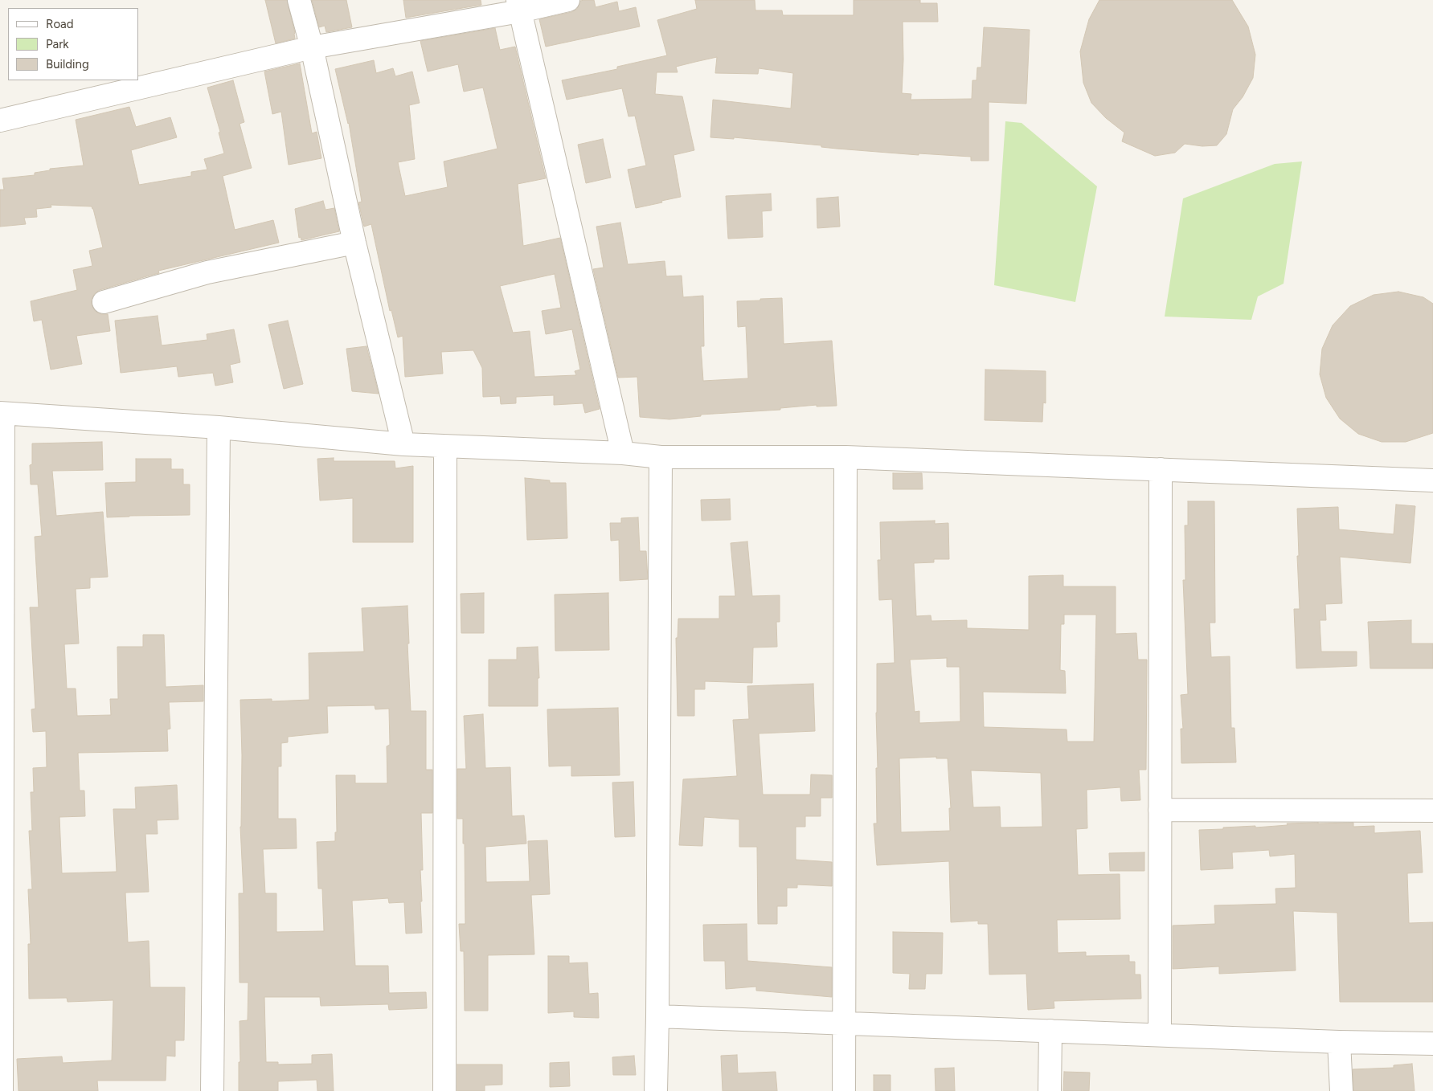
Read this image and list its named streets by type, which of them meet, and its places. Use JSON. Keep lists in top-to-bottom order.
{
  "legend": ["Road", "Park", "Building"]
}
